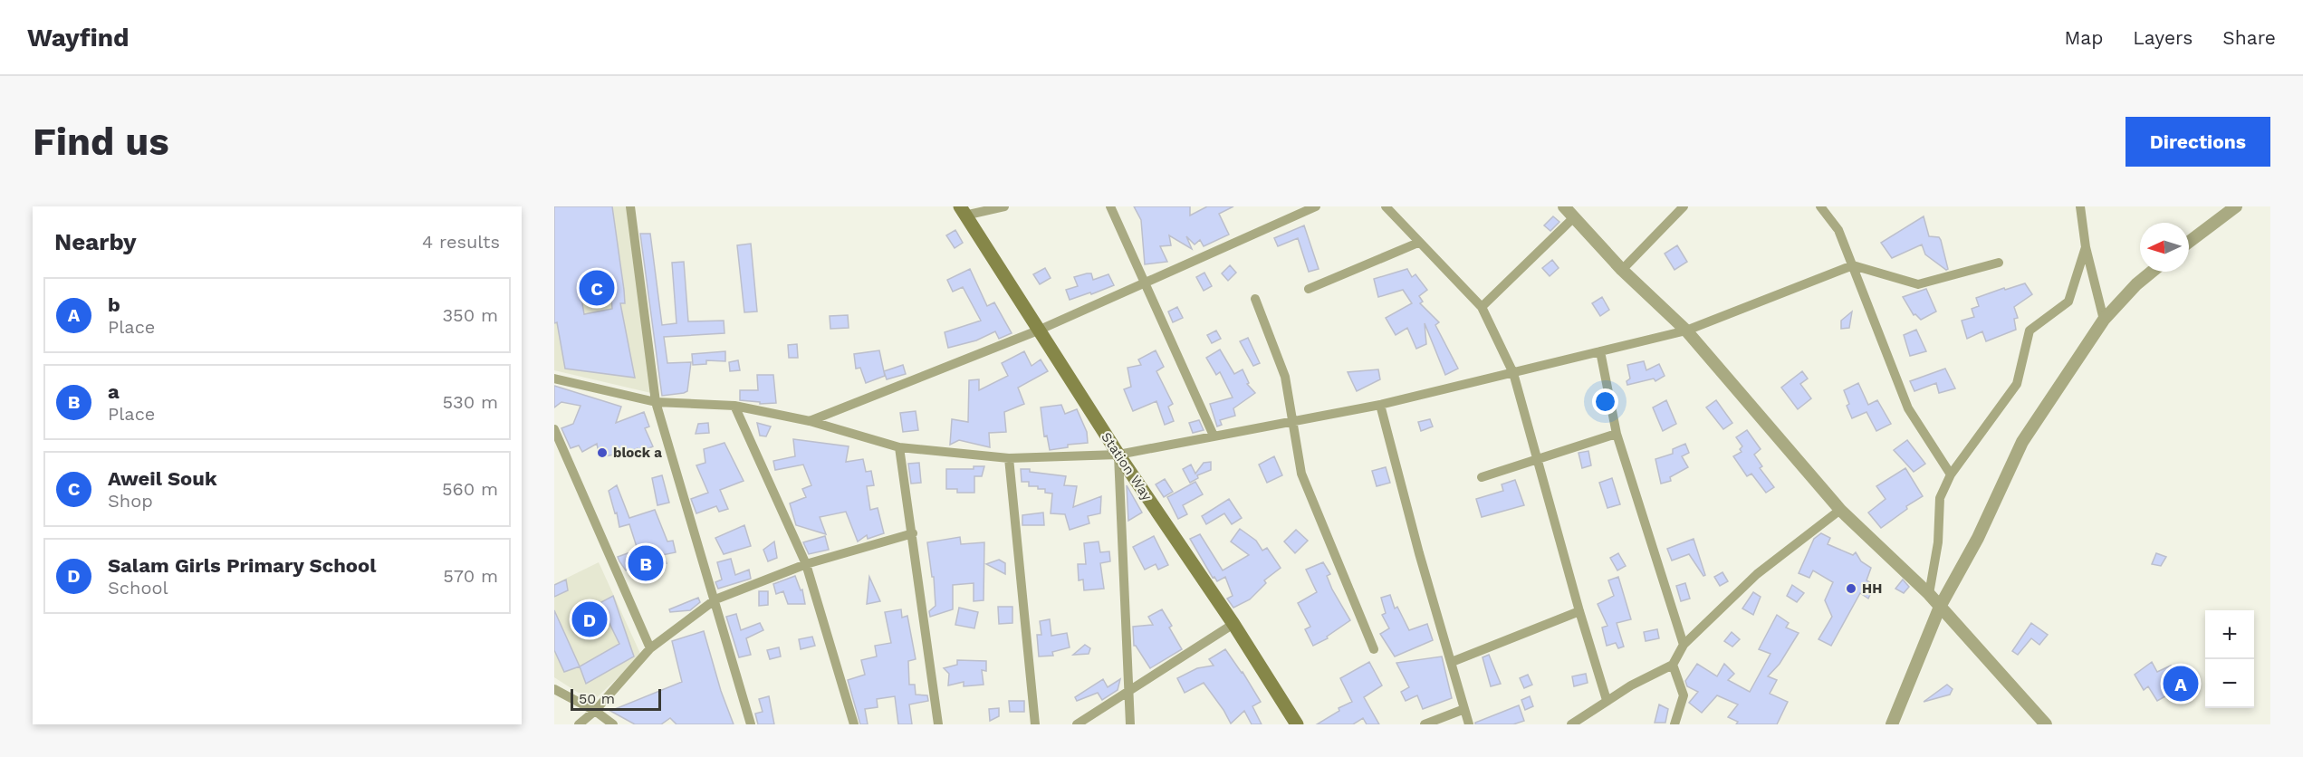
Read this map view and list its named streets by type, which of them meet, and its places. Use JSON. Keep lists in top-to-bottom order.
{
  "streets": {
    "main road": ["Station Way"]
  },
  "places": ["block a", "HH"],
  "scale_bar": "50 m",
  "north": "left",
  "page": {
    "header": "Wayfind",
    "nav": ["Map", "Layers", "Share"],
    "buttons": "Directions",
    "title": "Find us",
    "heading": ["Nearby", "4 results"],
    "pins": [
      "C",
      "B",
      "D",
      "A"
    ],
    "list": [
      {
        "mark": "A",
        "name": "b",
        "note": "Place",
        "value": "350 m"
      },
      {
        "mark": "B",
        "name": "a",
        "note": "Place",
        "value": "530 m"
      },
      {
        "mark": "C",
        "name": "Aweil Souk",
        "note": "Shop",
        "value": "560 m"
      },
      {
        "mark": "D",
        "name": "Salam Girls Primary School",
        "note": "School",
        "value": "570 m"
      }
    ],
    "map_buttons": ["+", "−"],
    "scale": "50 m"
  }
}
